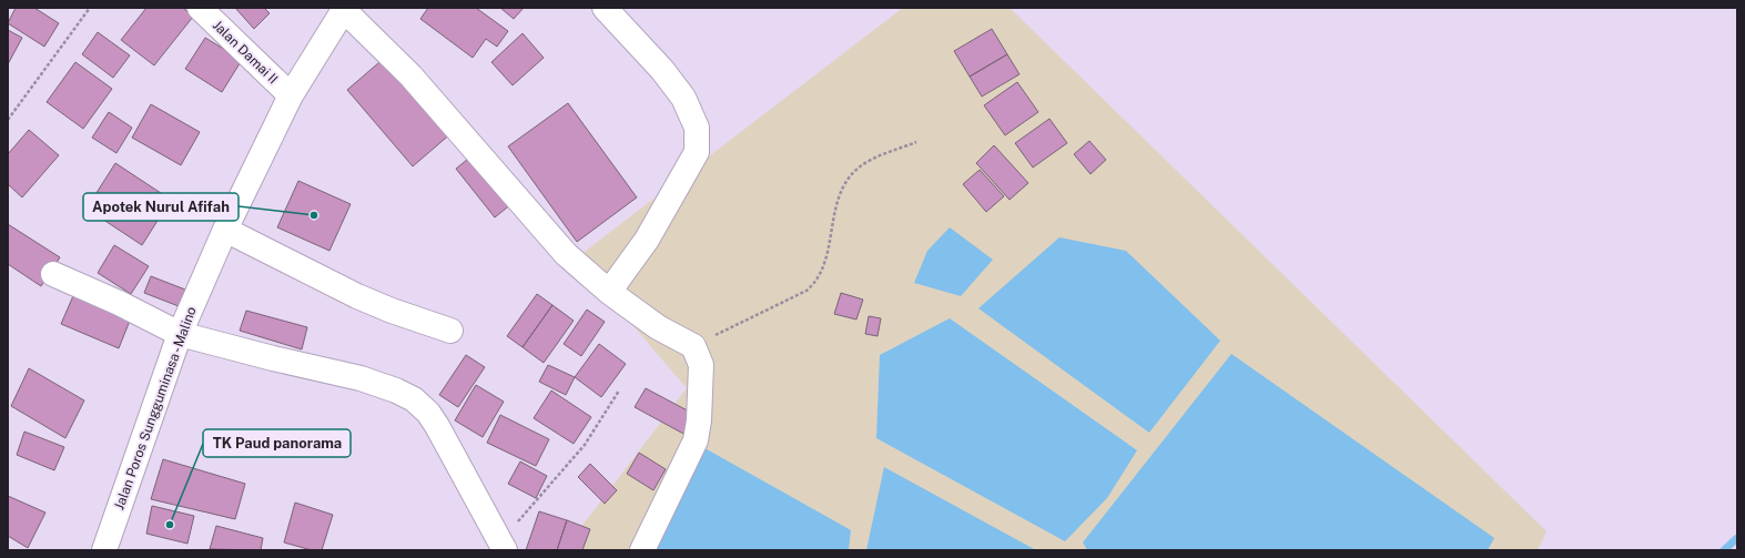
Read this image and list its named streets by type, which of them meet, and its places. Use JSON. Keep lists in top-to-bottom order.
{
  "streets": {
    "street": ["Jalan Damai II", "Jalan Poros Sungguminasa - Malino"]
  },
  "crossings": [
    ["Jalan Damai II", "Jalan Poros Sungguminasa - Malino"]
  ],
  "places": ["Apotek Nurul Afifah", "TK Paud panorama"]
}
